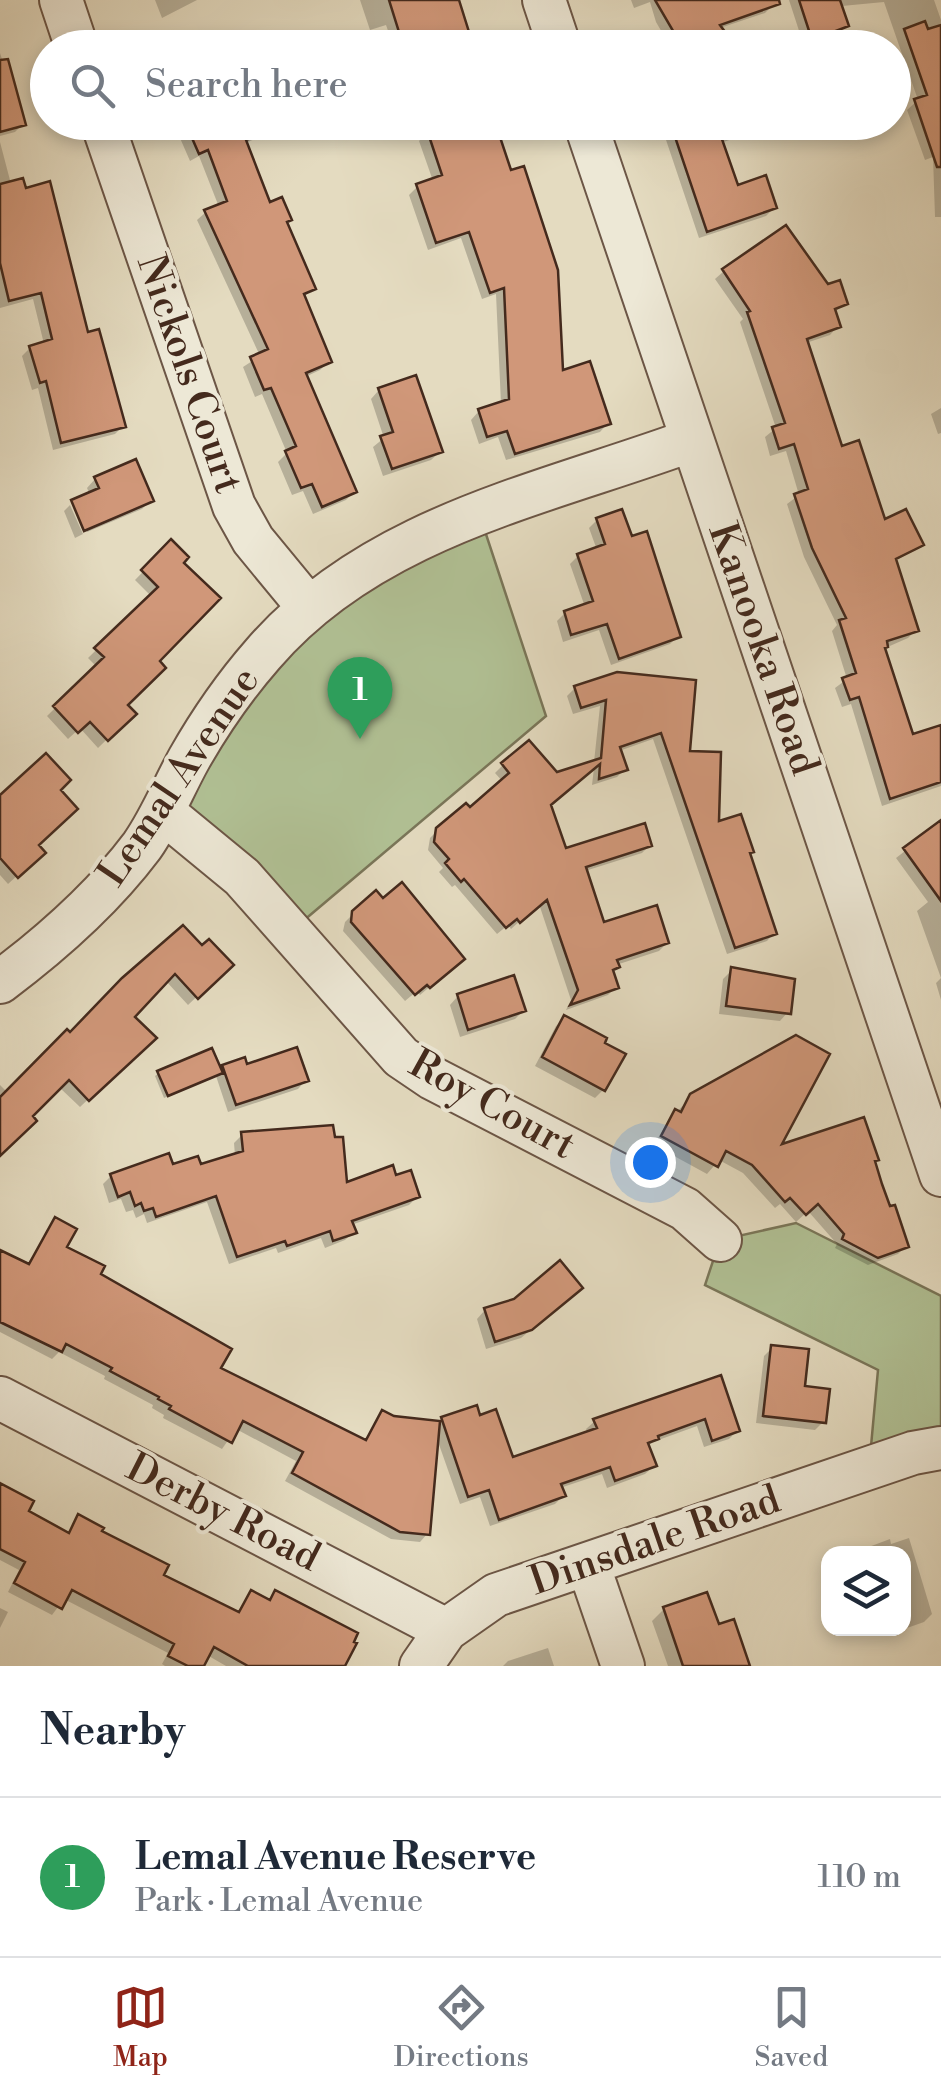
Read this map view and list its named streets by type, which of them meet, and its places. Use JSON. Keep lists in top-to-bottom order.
{
  "streets": {
    "street": [
      "Nickols Court",
      "Kanooka Road",
      "Lemal Avenue",
      "Roy Court",
      "Derby Road",
      "Dinsdale Road"
    ]
  },
  "crossings": [
    ["Nickols Court", "Lemal Avenue"],
    ["Kanooka Road", "Lemal Avenue"],
    ["Lemal Avenue", "Roy Court"],
    ["Derby Road", "Dinsdale Road"]
  ],
  "page": {
    "search": "Search here",
    "pins": "1",
    "heading": "Nearby",
    "list": [
      {
        "mark": "1",
        "name": "Lemal Avenue Reserve",
        "note": "Park · Lemal Avenue",
        "value": "110 m"
      }
    ],
    "nav": ["Map", "Directions", "Saved"]
  }
}
